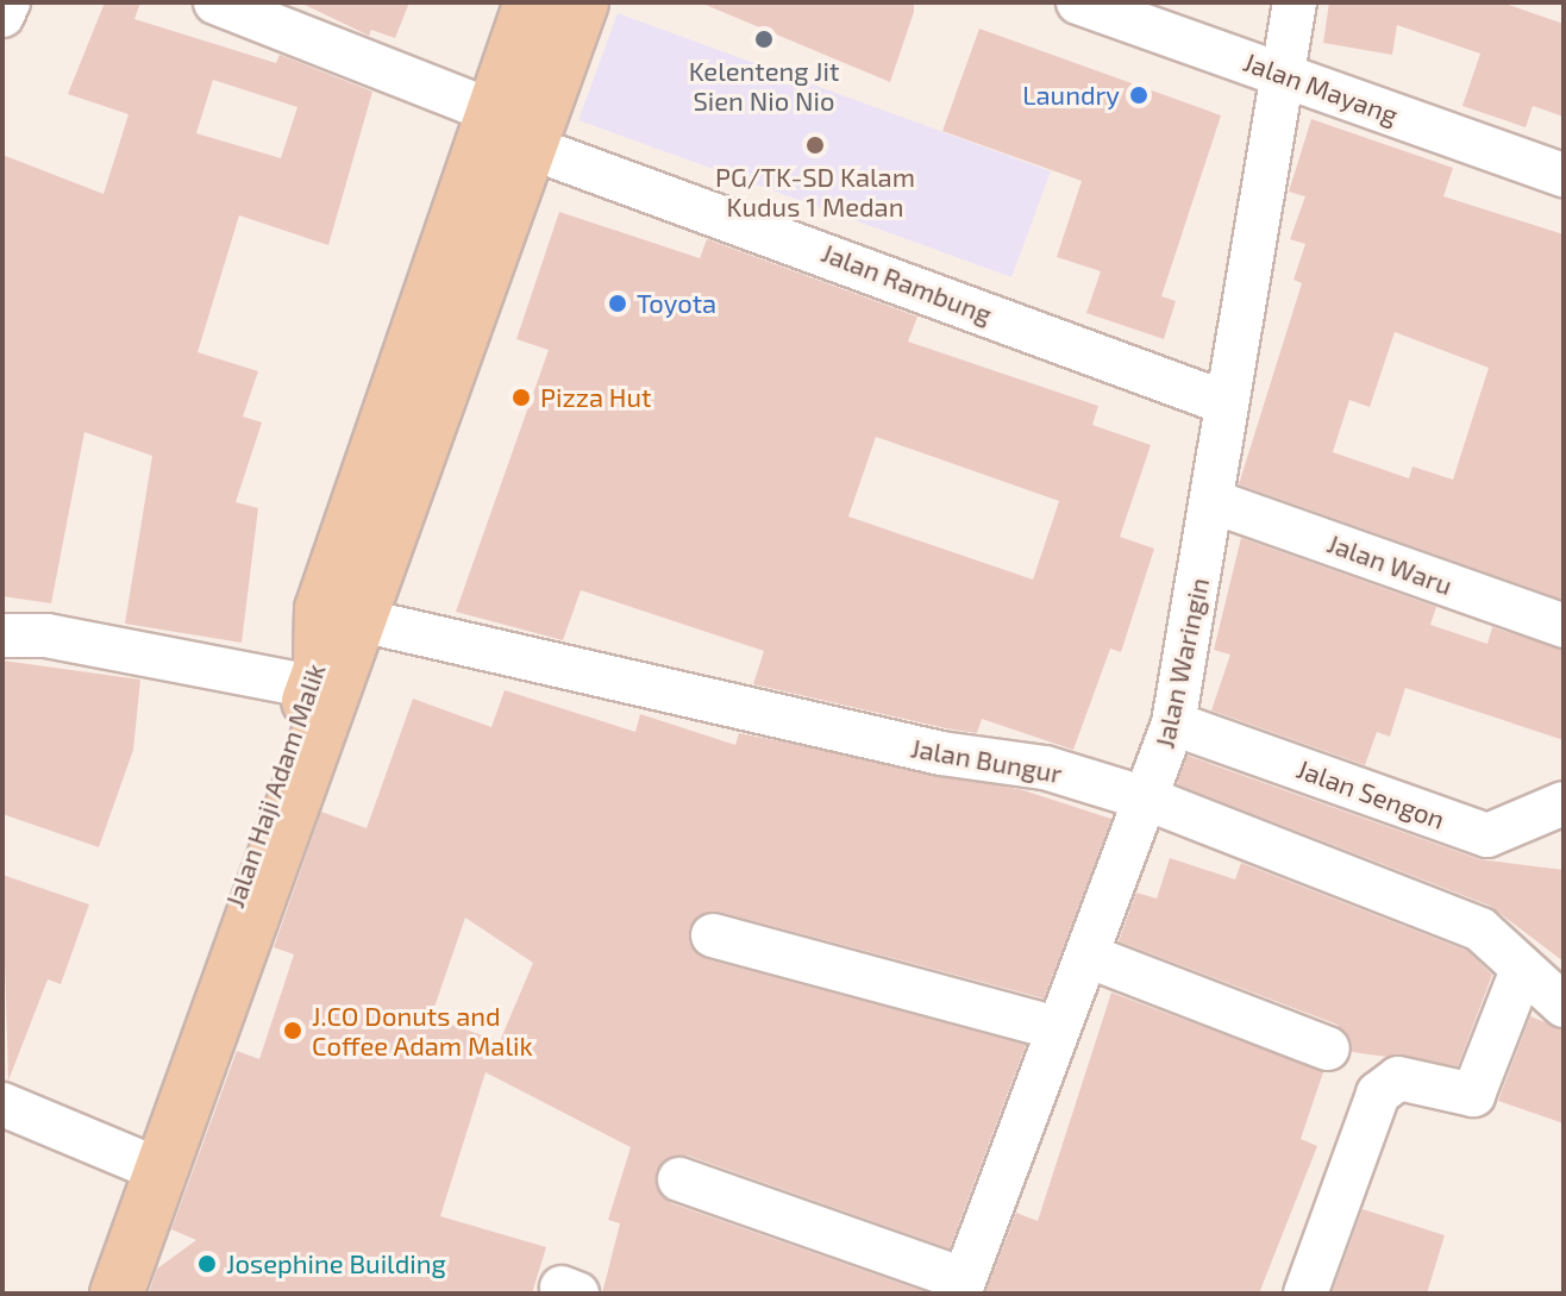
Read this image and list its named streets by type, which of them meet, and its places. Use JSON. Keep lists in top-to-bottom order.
{
  "streets": {
    "main road": ["Jalan Haji Adam Malik"],
    "street": [
      "Jalan Mayang",
      "Jalan Rambung",
      "Jalan Waru",
      "Jalan Waringin",
      "Jalan Bungur",
      "Jalan Sengon"
    ]
  },
  "crossings": [
    ["Jalan Mayang", "Jalan Waringin"],
    ["Jalan Rambung", "Jalan Waringin"],
    ["Jalan Rambung", "Jalan Haji Adam Malik"],
    ["Jalan Waru", "Jalan Waringin"],
    ["Jalan Waringin", "Jalan Bungur"],
    ["Jalan Waringin", "Jalan Sengon"],
    ["Jalan Bungur", "Jalan Haji Adam Malik"]
  ],
  "places": [
    "Kelenteng Jit Sien Nio Nio",
    "Laundry",
    "PG/TK-SD Kalam Kudus 1 Medan",
    "Toyota",
    "Pizza Hut",
    "J.CO Donuts and Coffee Adam Malik",
    "Josephine Building"
  ]
}
